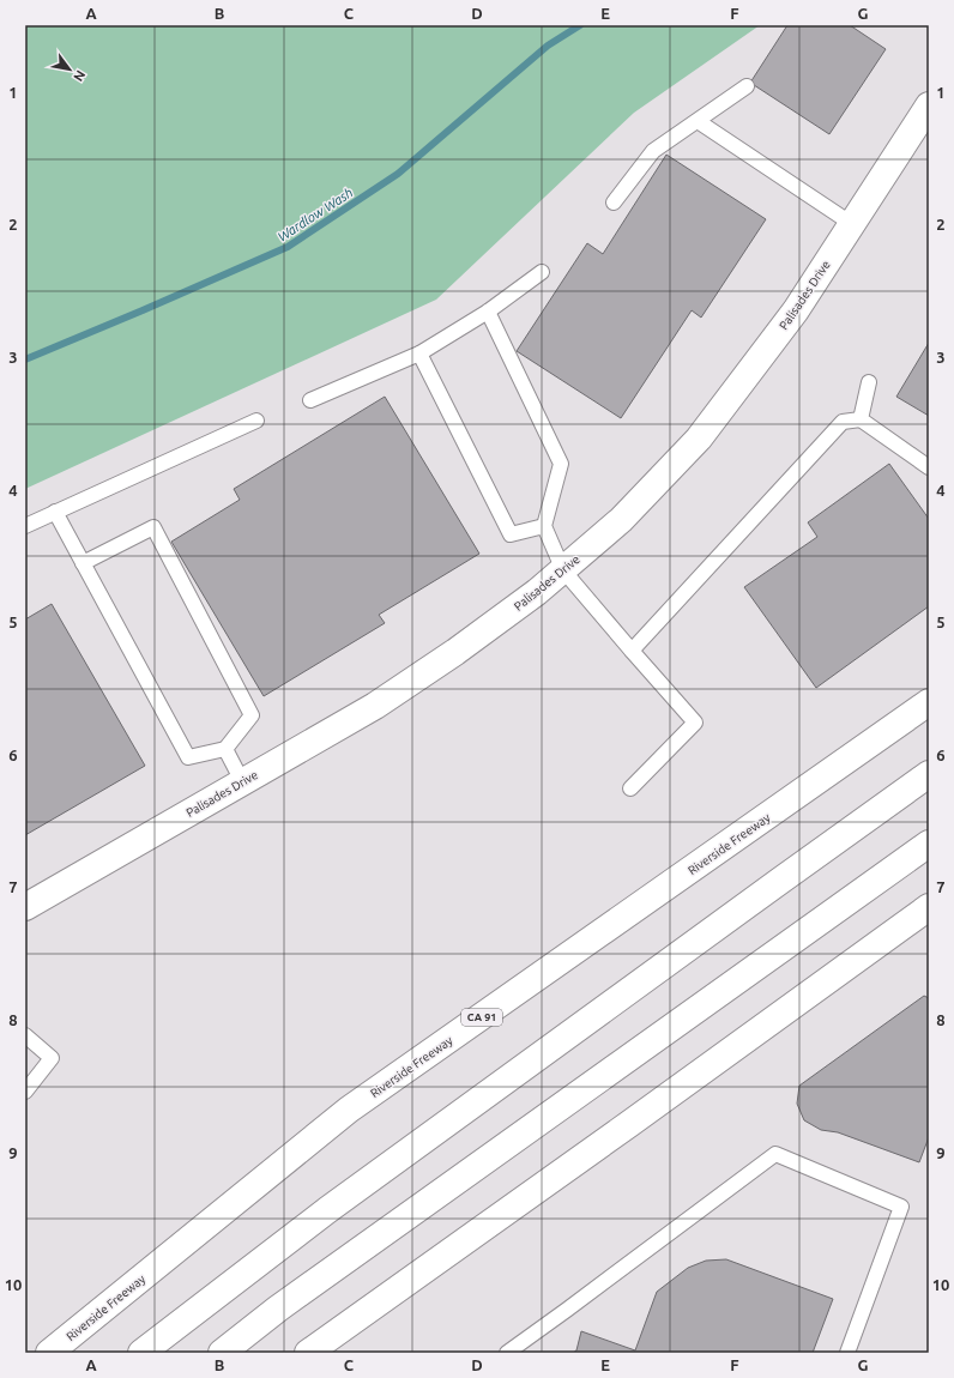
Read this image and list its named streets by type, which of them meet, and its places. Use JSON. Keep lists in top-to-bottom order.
{
  "streets": {
    "main road": ["Palisades Drive", "Riverside Freeway", "CA 91"]
  },
  "water": ["Wardlow Wash"],
  "north": "bottom right",
  "grid": {
    "columns": [
      "A",
      "B",
      "C",
      "D",
      "E",
      "F",
      "G"
    ],
    "rows": [
      "1",
      "2",
      "3",
      "4",
      "5",
      "6",
      "7",
      "8",
      "9",
      "10"
    ]
  }
}
